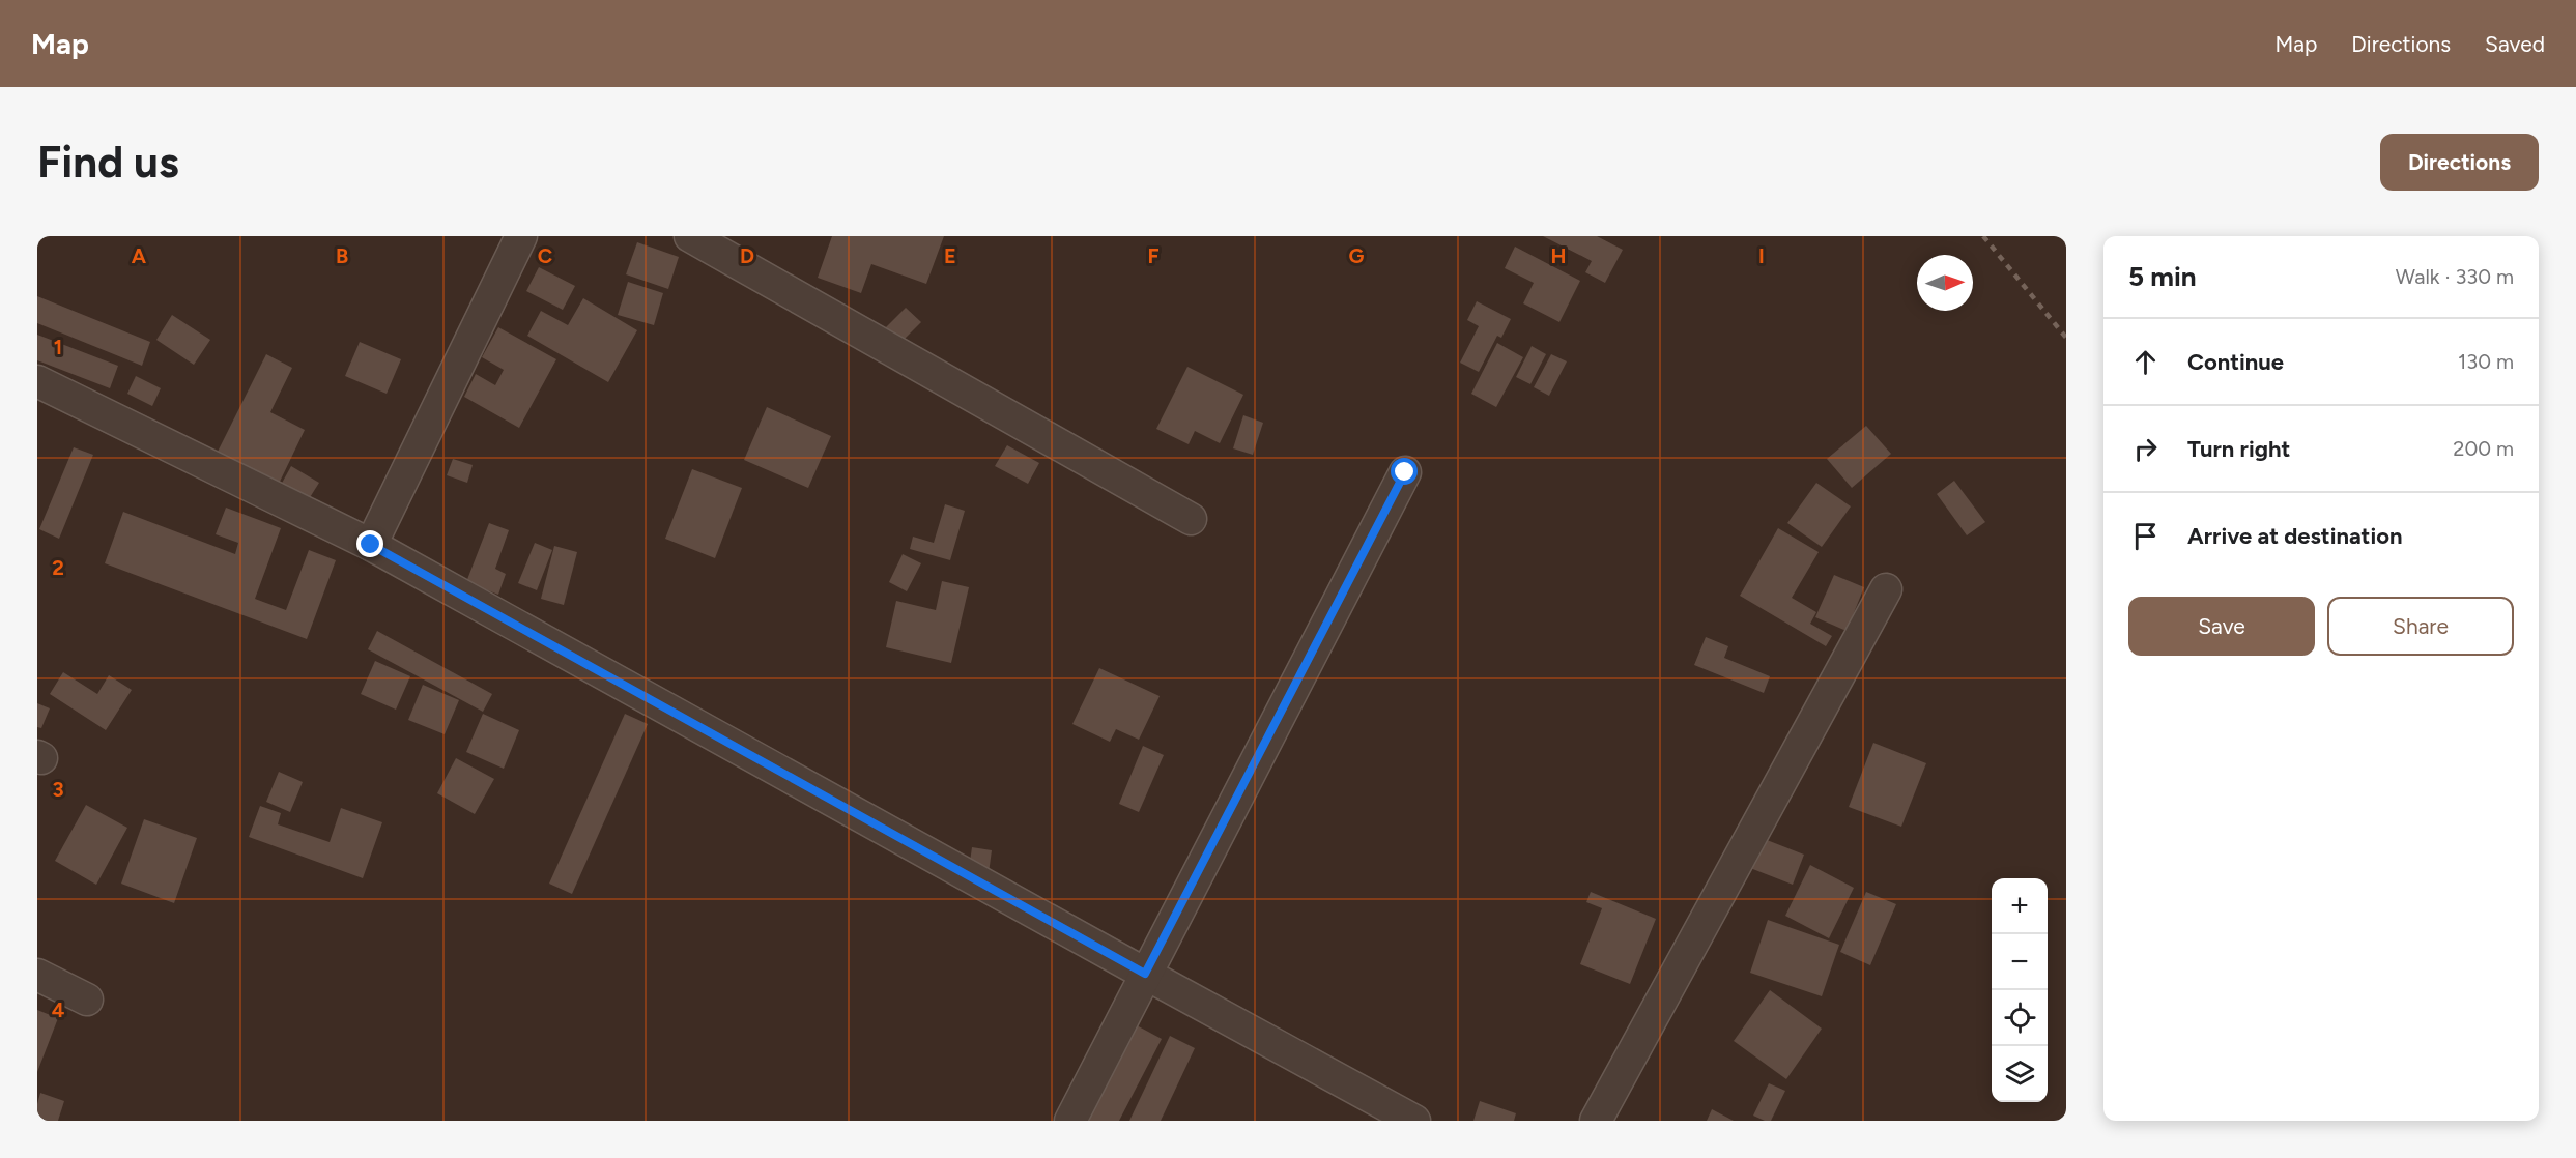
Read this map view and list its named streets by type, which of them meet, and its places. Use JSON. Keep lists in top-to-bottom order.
{
  "north": "right",
  "page": {
    "header": "Map",
    "nav": ["Map", "Directions", "Saved"],
    "buttons": [
      "Directions",
      ["Save", "Share"]
    ],
    "title": "Find us",
    "heading": ["5 min", "Walk · 330 m"],
    "list": [
      ["Continue", "130 m"],
      ["Turn right", "200 m"],
      "Arrive at destination"
    ],
    "map_buttons": ["+", "−"]
  },
  "grid": {
    "columns": [
      "A",
      "B",
      "C",
      "D",
      "E",
      "F",
      "G",
      "H",
      "I"
    ],
    "rows": [
      "1",
      "2",
      "3",
      "4"
    ]
  }
}
